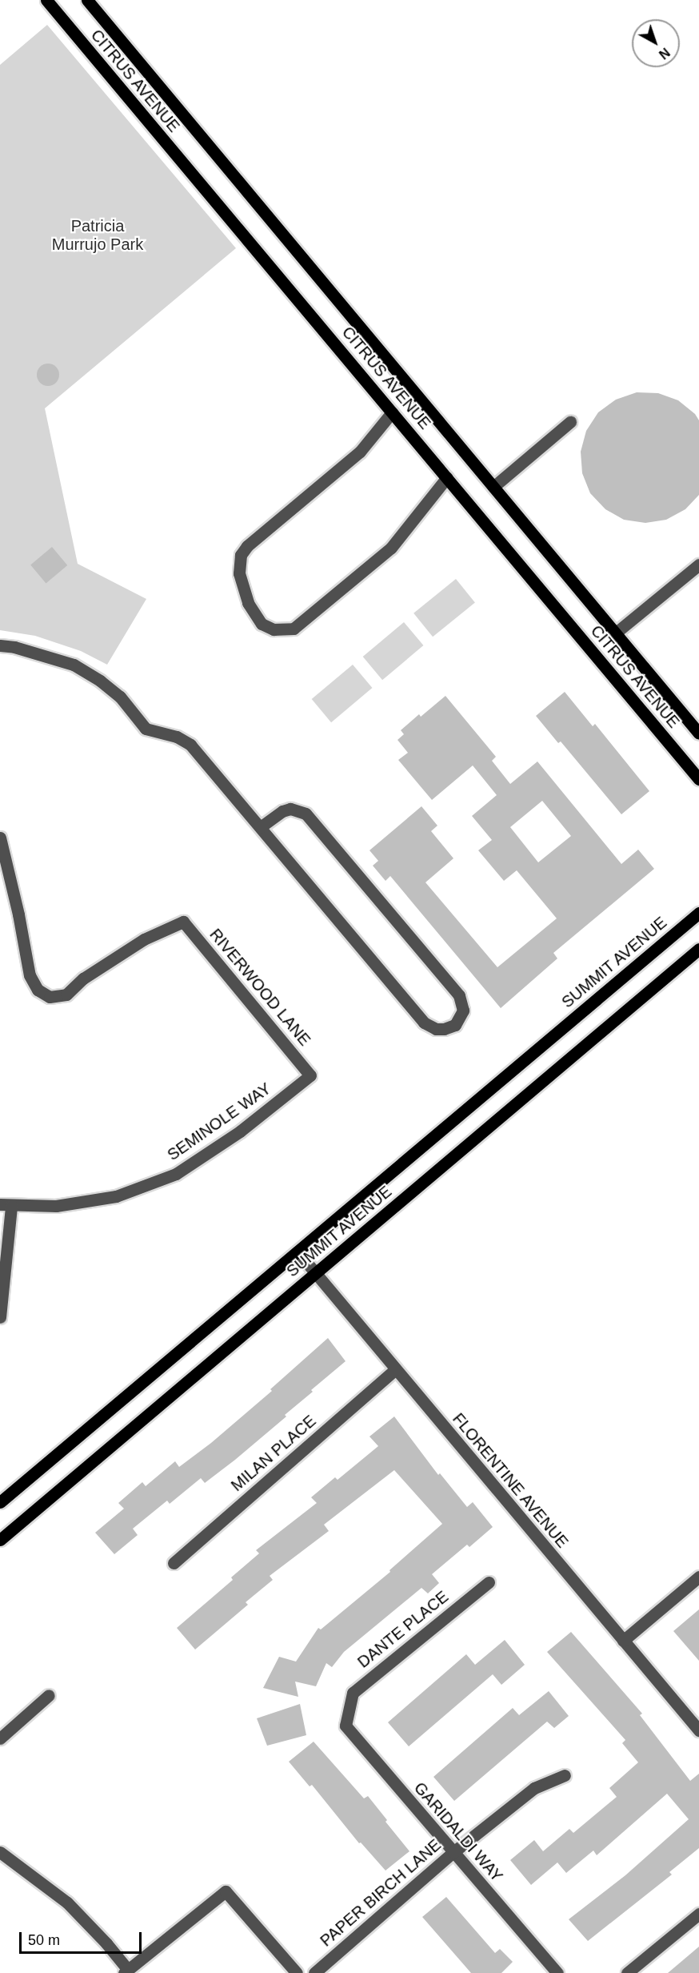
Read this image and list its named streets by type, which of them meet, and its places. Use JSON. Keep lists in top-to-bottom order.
{
  "streets": {
    "main road": ["CITRUS AVENUE", "SUMMIT AVENUE"],
    "street": [
      "RIVERWOOD LANE",
      "SEMINOLE WAY",
      "MILAN PLACE",
      "FLORENTINE AVENUE",
      "DANTE PLACE",
      "GARIDALDI WAY",
      "PAPER BIRCH LANE"
    ]
  },
  "crossings": [
    ["SUMMIT AVENUE", "FLORENTINE AVENUE"],
    ["RIVERWOOD LANE", "SEMINOLE WAY"],
    ["MILAN PLACE", "FLORENTINE AVENUE"],
    ["DANTE PLACE", "GARIDALDI WAY"],
    ["GARIDALDI WAY", "PAPER BIRCH LANE"]
  ],
  "parks": ["Patricia Murrujo Park"],
  "scale_bar": "50 m",
  "north": "bottom right"
}
